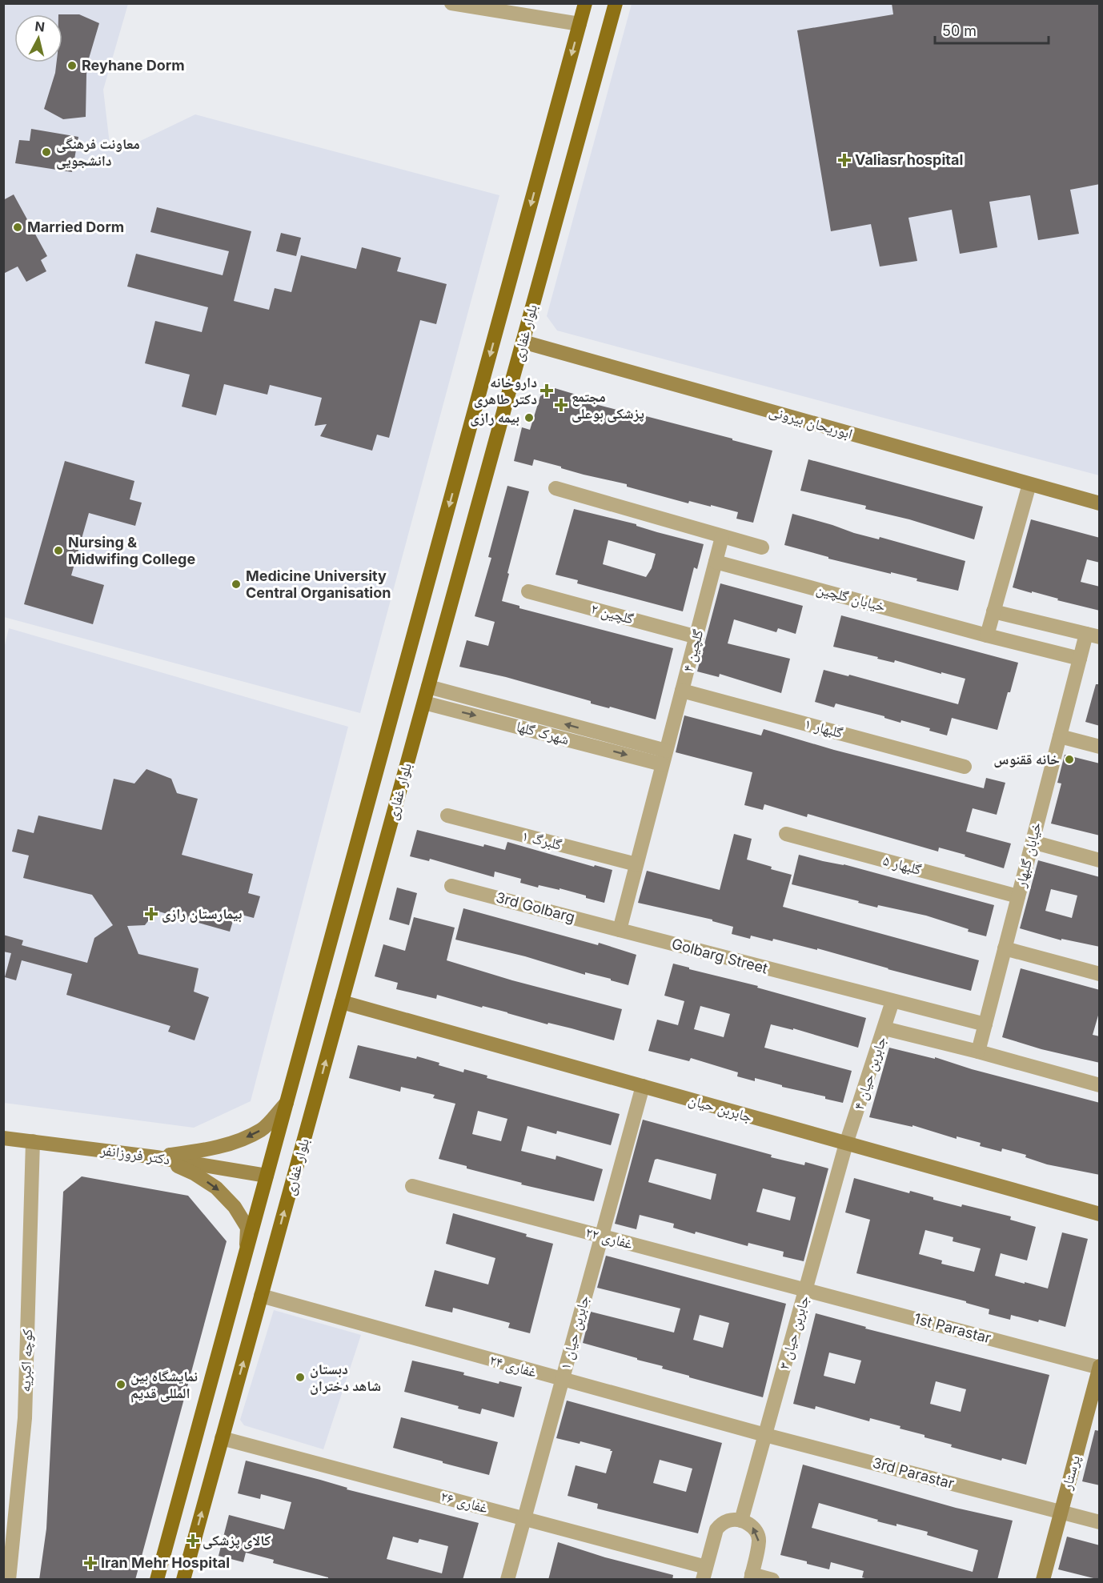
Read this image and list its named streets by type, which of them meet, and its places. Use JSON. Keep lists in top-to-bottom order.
{
  "streets": {
    "main road": ["بلوار غفاری"],
    "street": [
      "ابوریحان بیرونی",
      "خیابان گلچین",
      "گلچین ۲",
      "گلچین ۴",
      "گلبهار ۱",
      "شهرک گلها",
      "گلبرگ ۱",
      "خیابان گلبهار",
      "گلبهار ۵",
      "3rd Golbarg",
      "Golbarg Street",
      "جابربن حیان ۴",
      "جابربن حیان",
      "دکتر فروزانفر",
      "غفاری ۲۲",
      "1st Parastar",
      "جابربن حیان ۱",
      "جابربن حیان ۳",
      "کوچه اکبریه",
      "غفاری ۲۴",
      "پرستار",
      "3rd Parastar",
      "غفاری ۲۶"
    ]
  },
  "crossings": [
    ["بلوار غفاری", "ابوریحان بیرونی"],
    ["بلوار غفاری", "شهرک گلها"],
    ["بلوار غفاری", "جابربن حیان"],
    ["بلوار غفاری", "دکتر فروزانفر"],
    ["بلوار غفاری", "غفاری ۲۴"],
    ["بلوار غفاری", "غفاری ۲۶"],
    ["خیابان گلچین", "گلچین ۴"],
    ["گلچین ۲", "گلچین ۴"],
    ["گلچین ۴", "گلبهار ۱"],
    ["گلچین ۴", "شهرک گلها"],
    ["خیابان گلبهار", "گلبهار ۵"],
    ["خیابان گلبهار", "Golbarg Street"],
    ["3rd Golbarg", "Golbarg Street"],
    ["Golbarg Street", "جابربن حیان ۴"],
    ["جابربن حیان ۴", "جابربن حیان"],
    ["جابربن حیان ۴", "جابربن حیان ۳"],
    ["جابربن حیان", "جابربن حیان ۱"],
    ["جابربن حیان", "جابربن حیان ۳"],
    ["دکتر فروزانفر", "کوچه اکبریه"],
    ["غفاری ۲۲", "1st Parastar"],
    ["غفاری ۲۲", "جابربن حیان ۱"],
    ["غفاری ۲۲", "جابربن حیان ۳"],
    ["1st Parastar", "جابربن حیان ۳"],
    ["1st Parastar", "پرستار"],
    ["جابربن حیان ۱", "غفاری ۲۴"],
    ["جابربن حیان ۱", "غفاری ۲۶"],
    ["جابربن حیان ۳", "غفاری ۲۴"],
    ["جابربن حیان ۳", "3rd Parastar"],
    ["غفاری ۲۴", "3rd Parastar"],
    ["پرستار", "3rd Parastar"]
  ],
  "places": {
    "other": [
      "Reyhane Dorm",
      "معاونت فرهنگی دانشجویی",
      "Married Dorm",
      "بیمه رازی",
      "Nursing & Midwifing College",
      "Medicine University Central Organisation",
      "خانه ققنوس",
      "دبستان شاهد دختران",
      "نمایشگاه بین المللی قدیم"
    ],
    "health": [
      "Valiasr hospital",
      "داروخانه دکتر طاهری",
      "مجتمع پزشکی بوعلی",
      "بیمارستان رازی",
      "کالای پزشکی",
      "Iran Mehr Hospital"
    ]
  },
  "scale_bar": "50 m",
  "north": "top"
}
